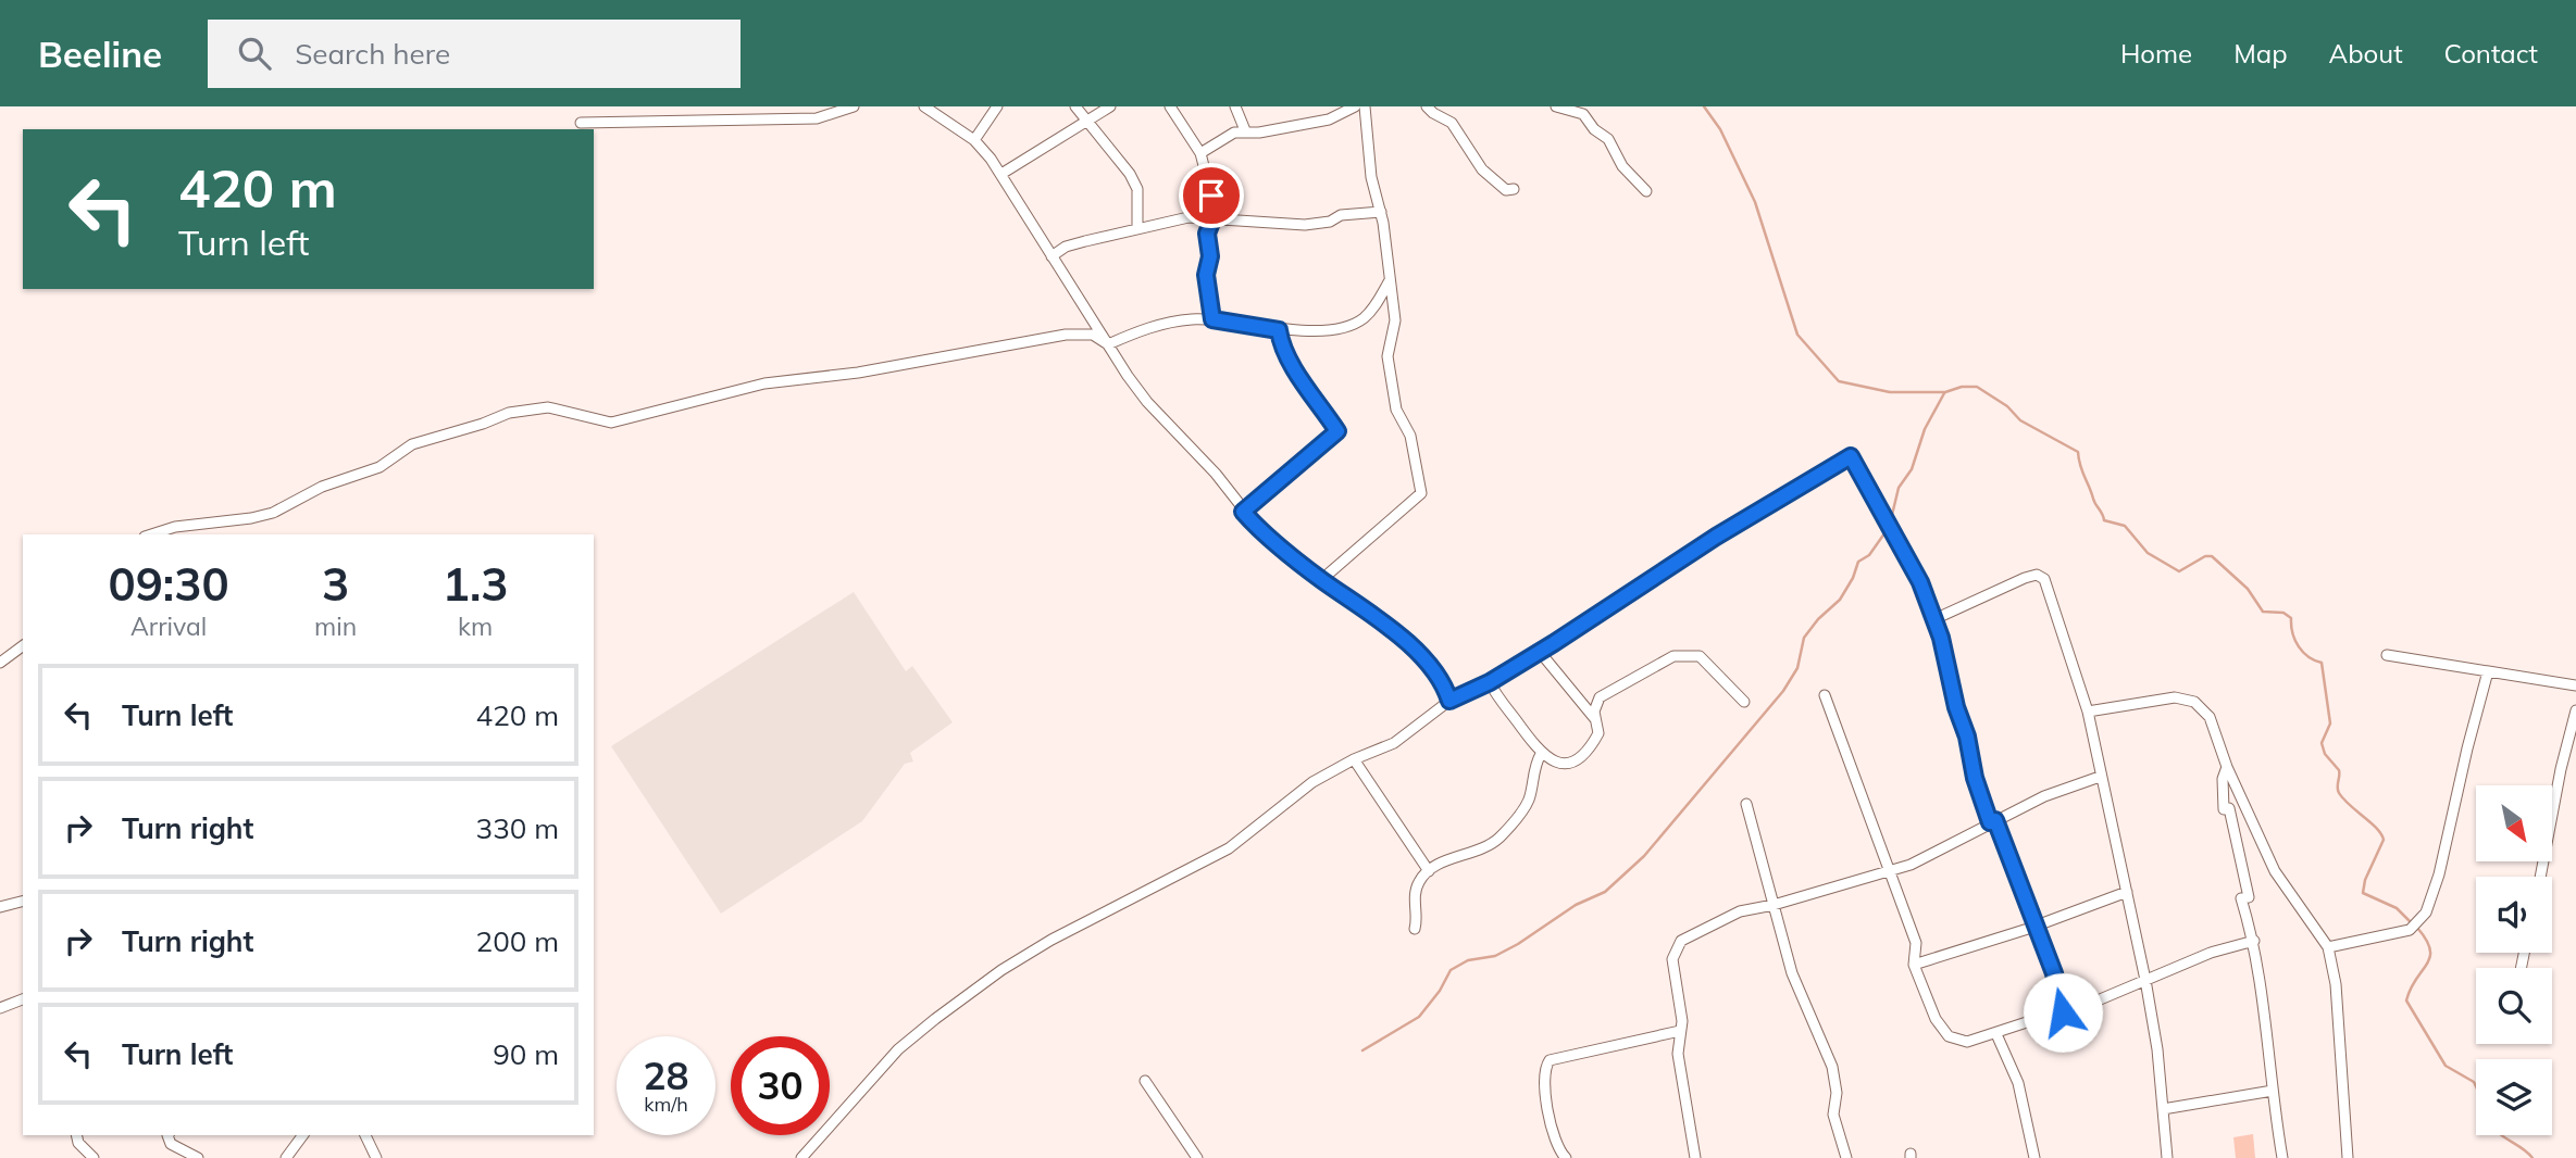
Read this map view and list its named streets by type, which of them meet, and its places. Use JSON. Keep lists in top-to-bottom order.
{
  "north": "bottom right",
  "page": {
    "header": "Beeline",
    "search": "Search here",
    "nav": [
      "Home",
      "Map",
      "About",
      "Contact"
    ],
    "turn": ["420 m", "Turn left"],
    "eta": [
      "09:30",
      "Arrival",
      "3",
      "min",
      "1.3",
      "km"
    ],
    "list": [
      {
        "name": "Turn left",
        "value": "420 m"
      },
      {
        "name": "Turn right",
        "value": "330 m"
      },
      {
        "name": "Turn right",
        "value": "200 m"
      },
      {
        "name": "Turn left",
        "value": "90 m"
      }
    ],
    "speed": "28 km/h",
    "limit": "30"
  }
}
